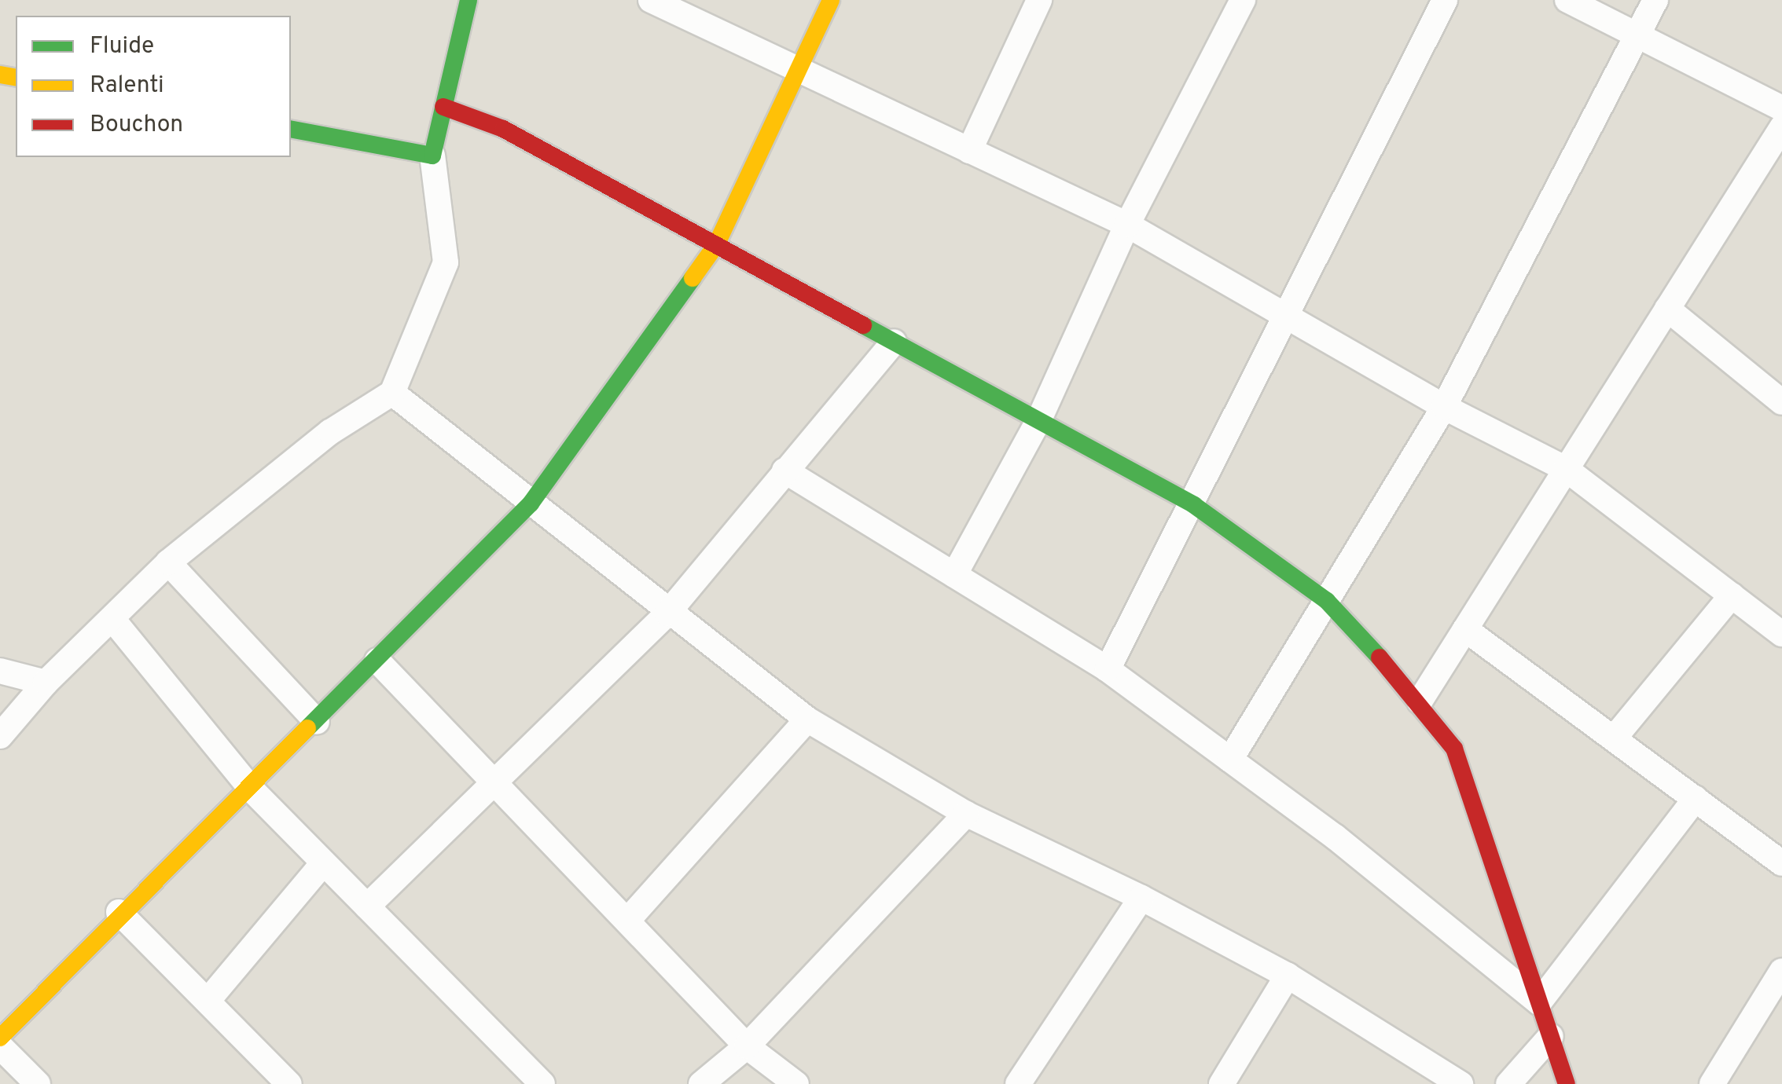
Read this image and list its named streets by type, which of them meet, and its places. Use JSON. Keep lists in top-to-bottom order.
{
  "legend": ["Fluide", "Ralenti", "Bouchon"]
}
